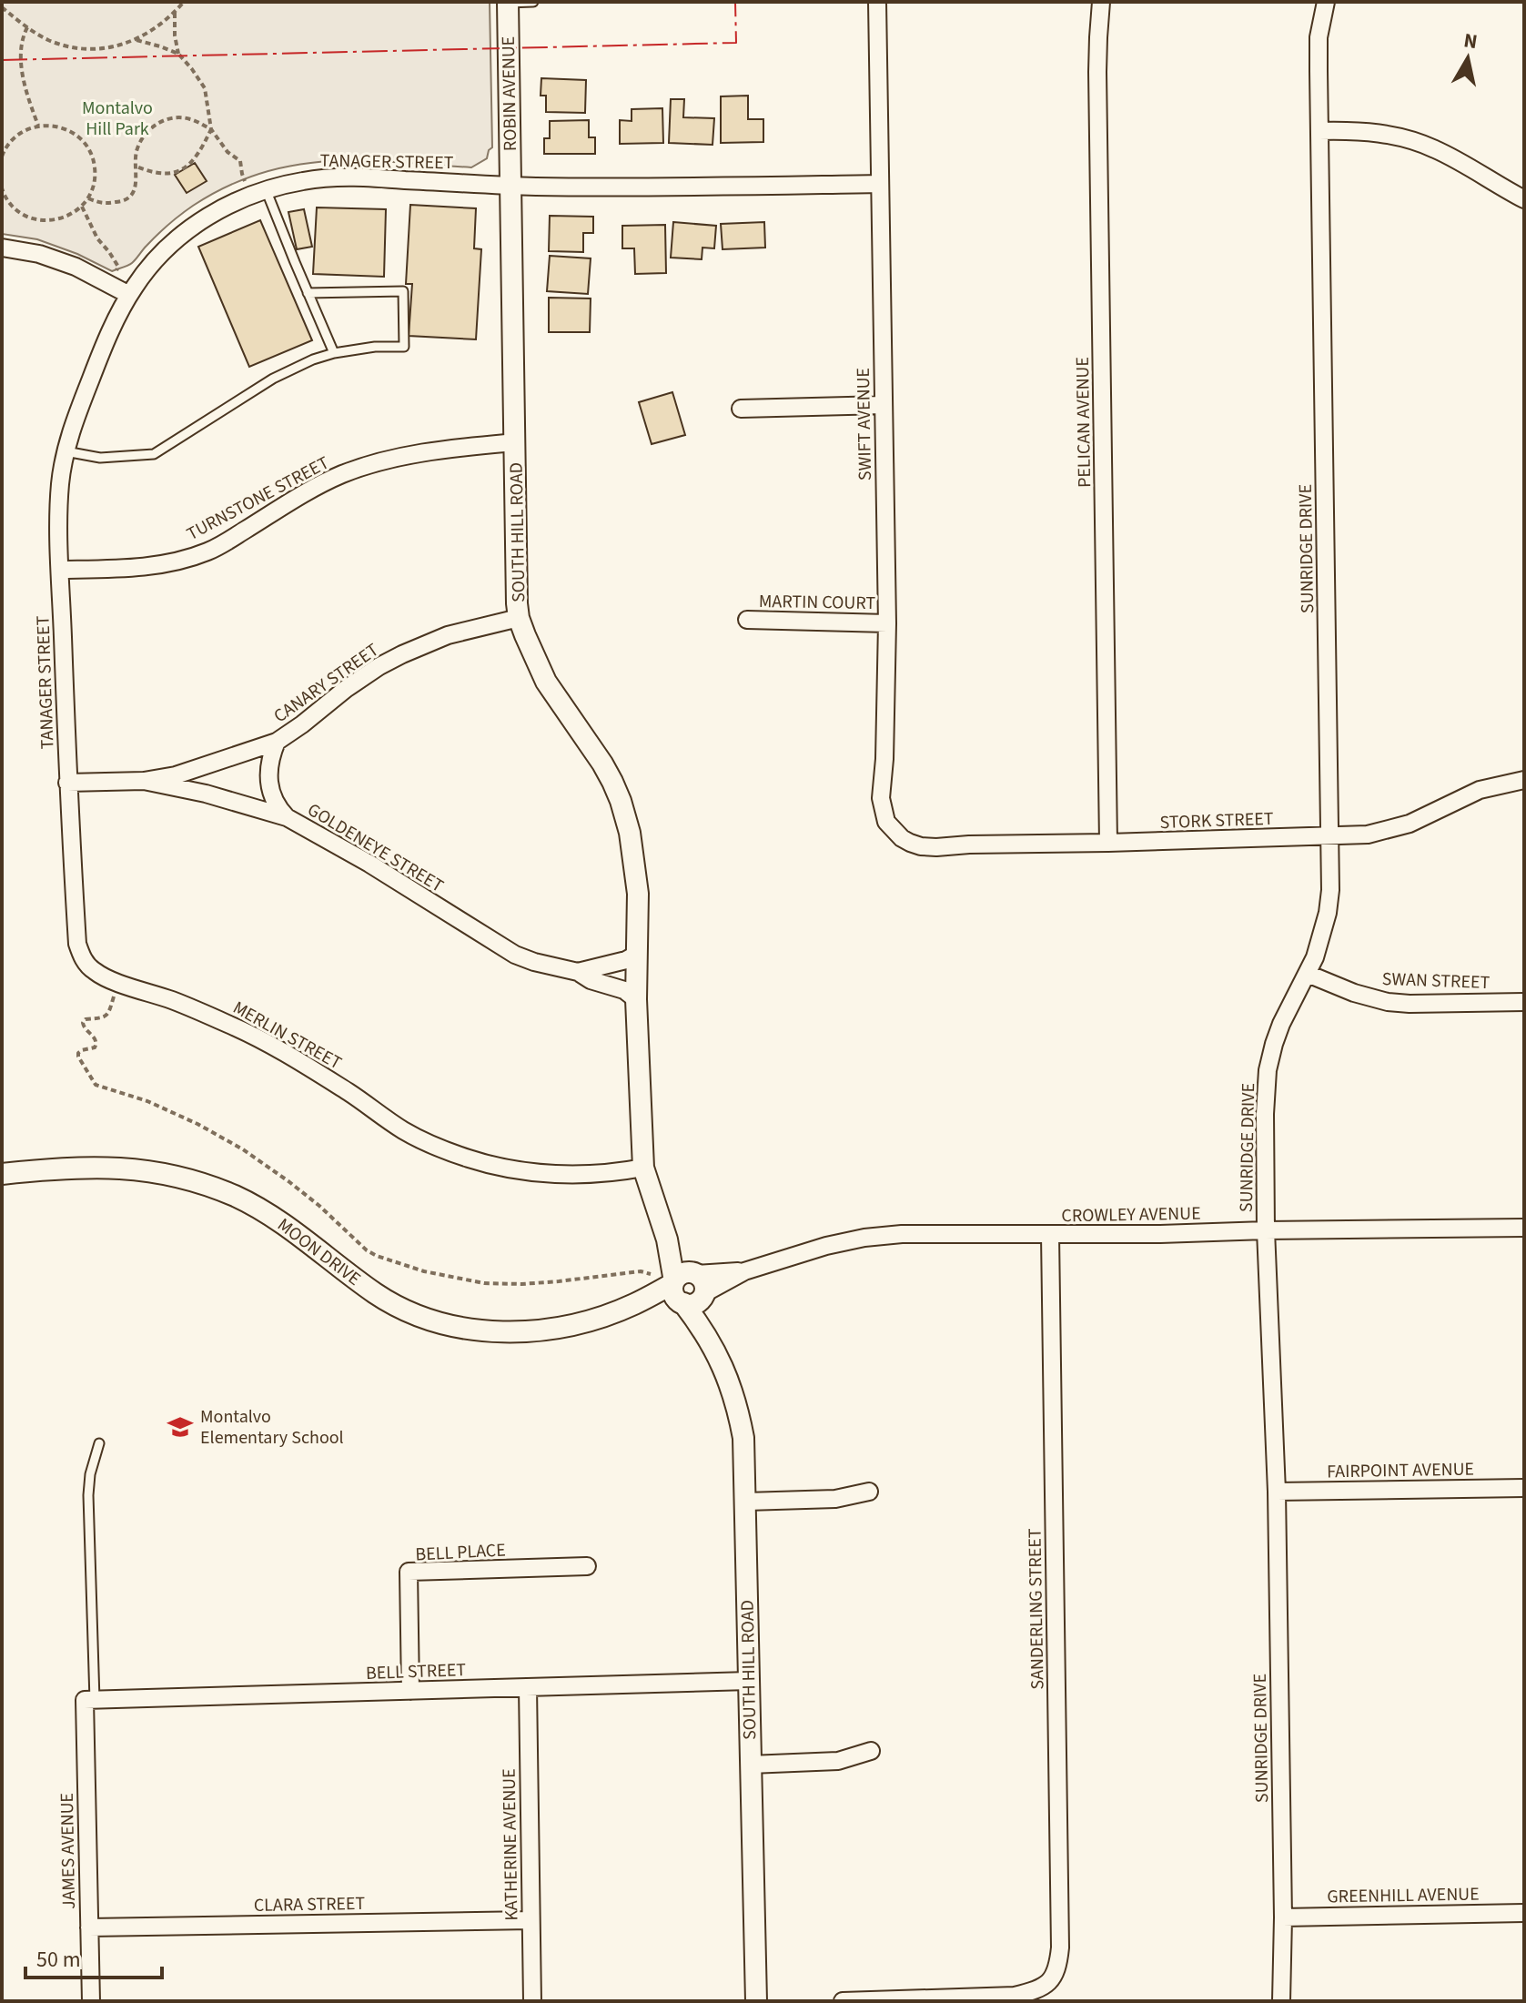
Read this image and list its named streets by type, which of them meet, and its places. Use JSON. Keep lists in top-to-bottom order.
{
  "streets": {
    "street": [
      "ROBIN AVENUE",
      "TANAGER STREET",
      "PELICAN AVENUE",
      "SWIFT AVENUE",
      "TURNSTONE STREET",
      "SOUTH HILL ROAD",
      "SUNRIDGE DRIVE",
      "MARTIN COURT",
      "CANARY STREET",
      "STORK STREET",
      "GOLDENEYE STREET",
      "SWAN STREET",
      "MERLIN STREET",
      "CROWLEY AVENUE",
      "MOON DRIVE",
      "FAIRPOINT AVENUE",
      "BELL PLACE",
      "SANDERLING STREET",
      "BELL STREET",
      "KATHERINE AVENUE",
      "JAMES AVENUE",
      "GREENHILL AVENUE",
      "CLARA STREET"
    ]
  },
  "crossings": [
    ["ROBIN AVENUE", "TANAGER STREET"],
    ["ROBIN AVENUE", "SOUTH HILL ROAD"],
    ["TANAGER STREET", "SWIFT AVENUE"],
    ["TANAGER STREET", "TURNSTONE STREET"],
    ["TANAGER STREET", "SOUTH HILL ROAD"],
    ["TANAGER STREET", "CANARY STREET"],
    ["TANAGER STREET", "MERLIN STREET"],
    ["PELICAN AVENUE", "STORK STREET"],
    ["SWIFT AVENUE", "MARTIN COURT"],
    ["SWIFT AVENUE", "STORK STREET"],
    ["TURNSTONE STREET", "SOUTH HILL ROAD"],
    ["SOUTH HILL ROAD", "CANARY STREET"],
    ["SOUTH HILL ROAD", "GOLDENEYE STREET"],
    ["SOUTH HILL ROAD", "MERLIN STREET"],
    ["SOUTH HILL ROAD", "CROWLEY AVENUE"],
    ["SOUTH HILL ROAD", "MOON DRIVE"],
    ["SOUTH HILL ROAD", "BELL STREET"],
    ["SUNRIDGE DRIVE", "STORK STREET"],
    ["SUNRIDGE DRIVE", "SWAN STREET"],
    ["SUNRIDGE DRIVE", "CROWLEY AVENUE"],
    ["SUNRIDGE DRIVE", "FAIRPOINT AVENUE"],
    ["SUNRIDGE DRIVE", "GREENHILL AVENUE"],
    ["CANARY STREET", "GOLDENEYE STREET"],
    ["CANARY STREET", "MERLIN STREET"],
    ["CROWLEY AVENUE", "SANDERLING STREET"],
    ["BELL PLACE", "BELL STREET"],
    ["BELL STREET", "KATHERINE AVENUE"],
    ["BELL STREET", "JAMES AVENUE"],
    ["KATHERINE AVENUE", "CLARA STREET"],
    ["JAMES AVENUE", "CLARA STREET"]
  ],
  "parks": ["Montalvo Hill Park"],
  "places": {
    "school or university": ["Montalvo Elementary School"]
  },
  "scale_bar": "50 m",
  "north": "top"
}
